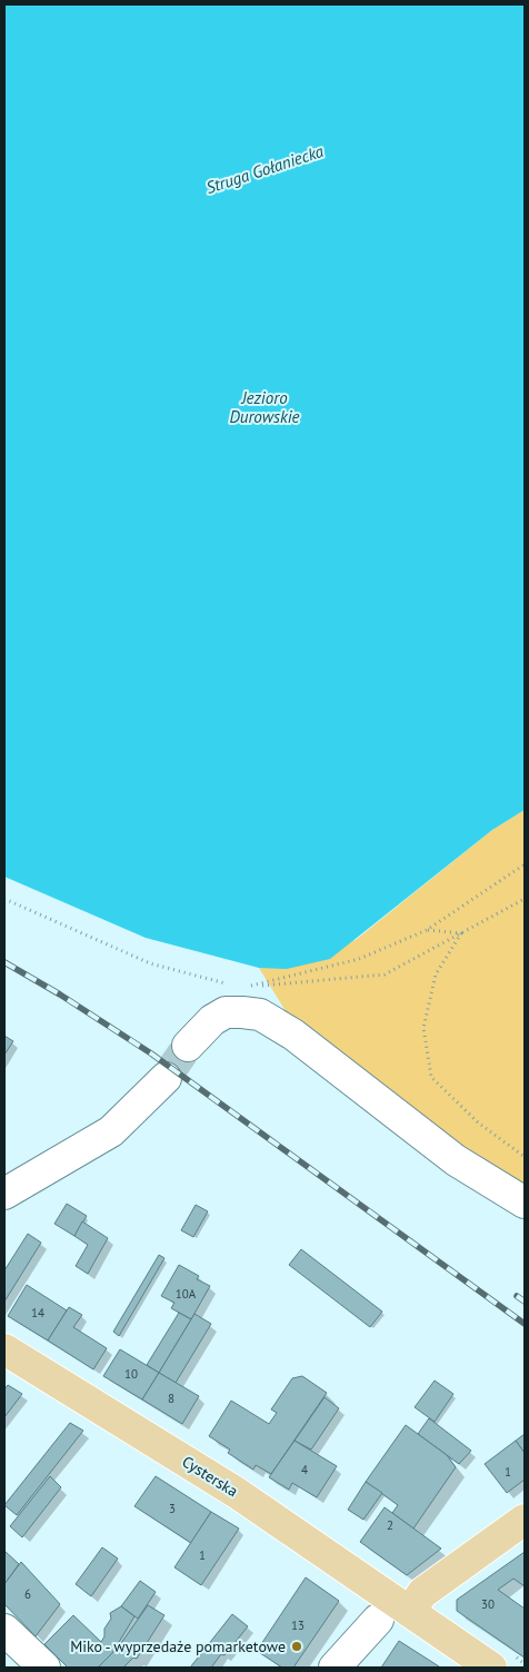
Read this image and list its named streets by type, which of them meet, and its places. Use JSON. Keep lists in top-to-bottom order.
{
  "streets": {
    "main road": ["Cysterska"]
  },
  "water": ["Struga Gołaniecka", "Jezioro Durowskie"],
  "places": ["Miko - wyprzedaże pomarketowe"],
  "house_numbers": [
    "10A",
    "14",
    "10",
    "8",
    "4",
    "1",
    "3",
    "2",
    "1",
    "6",
    "30",
    "13"
  ]
}
